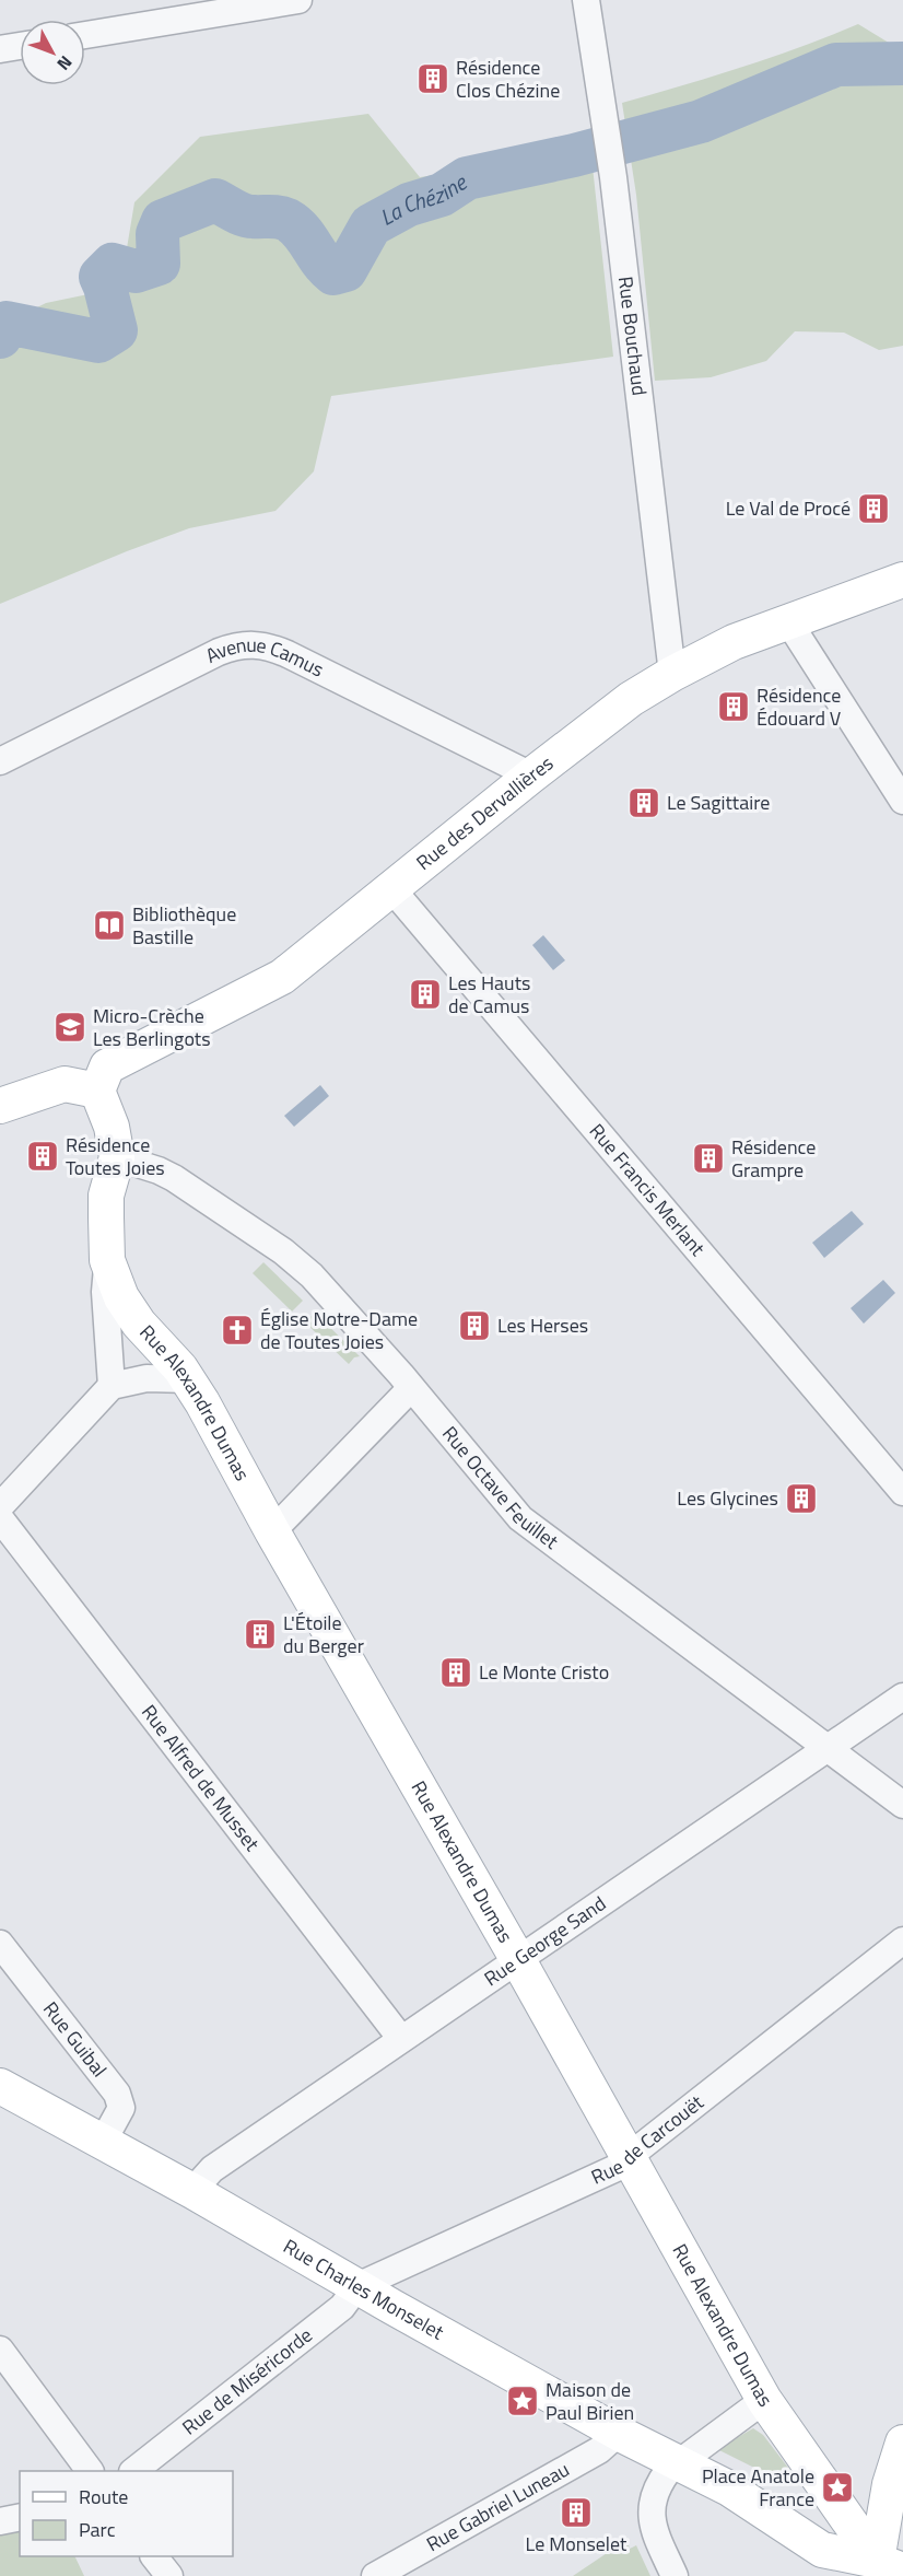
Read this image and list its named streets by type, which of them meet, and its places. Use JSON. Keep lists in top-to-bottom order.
{
  "streets": {
    "main road": ["Rue des Dervallières", "Rue Alexandre Dumas", "Rue Charles Monselet"],
    "street": [
      "Rue Bouchaud",
      "Avenue Camus",
      "Rue Francis Merlant",
      "Rue Octave Feuillet",
      "Rue Alfred de Musset",
      "Rue George Sand",
      "Rue Guibal",
      "Rue de Carcouët",
      "Rue de Miséricorde",
      "Rue Gabriel Luneau"
    ]
  },
  "crossings": [
    ["Rue Bouchaud", "Rue des Dervallières"],
    ["Avenue Camus", "Rue des Dervallières"],
    ["Rue des Dervallières", "Rue Francis Merlant"],
    ["Rue des Dervallières", "Rue Alexandre Dumas"],
    ["Rue Alexandre Dumas", "Rue Octave Feuillet"],
    ["Rue Alexandre Dumas", "Rue George Sand"],
    ["Rue Alexandre Dumas", "Rue de Carcouët"],
    ["Rue Alexandre Dumas", "Rue Charles Monselet"],
    ["Rue Octave Feuillet", "Rue George Sand"],
    ["Rue Alfred de Musset", "Rue George Sand"],
    ["Rue George Sand", "Rue Charles Monselet"],
    ["Rue Guibal", "Rue Charles Monselet"],
    ["Rue de Carcouët", "Rue Charles Monselet"],
    ["Rue de Carcouët", "Rue de Miséricorde"],
    ["Rue Charles Monselet", "Rue de Miséricorde"],
    ["Rue Charles Monselet", "Rue Gabriel Luneau"]
  ],
  "water": ["La Chézine"],
  "places": {
    "building": [
      "Résidence Clos Chézine",
      "Le Val de Procé",
      "Résidence Édouard V",
      "Le Sagittaire",
      "Les Hauts de Camus",
      "Résidence Toutes Joies",
      "Résidence Grampre",
      "Les Herses",
      "Les Glycines",
      "L'Étoile du Berger",
      "Le Monte Cristo",
      "Le Monselet"
    ],
    "library": ["Bibliothèque Bastille"],
    "school or university": ["Micro-Crèche Les Berlingots"],
    "church": ["Église Notre-Dame de Toutes Joies"],
    "place": ["Maison de Paul Birien", "Place Anatole France"]
  },
  "legend": ["Route", "Parc"],
  "north": "bottom right"
}
